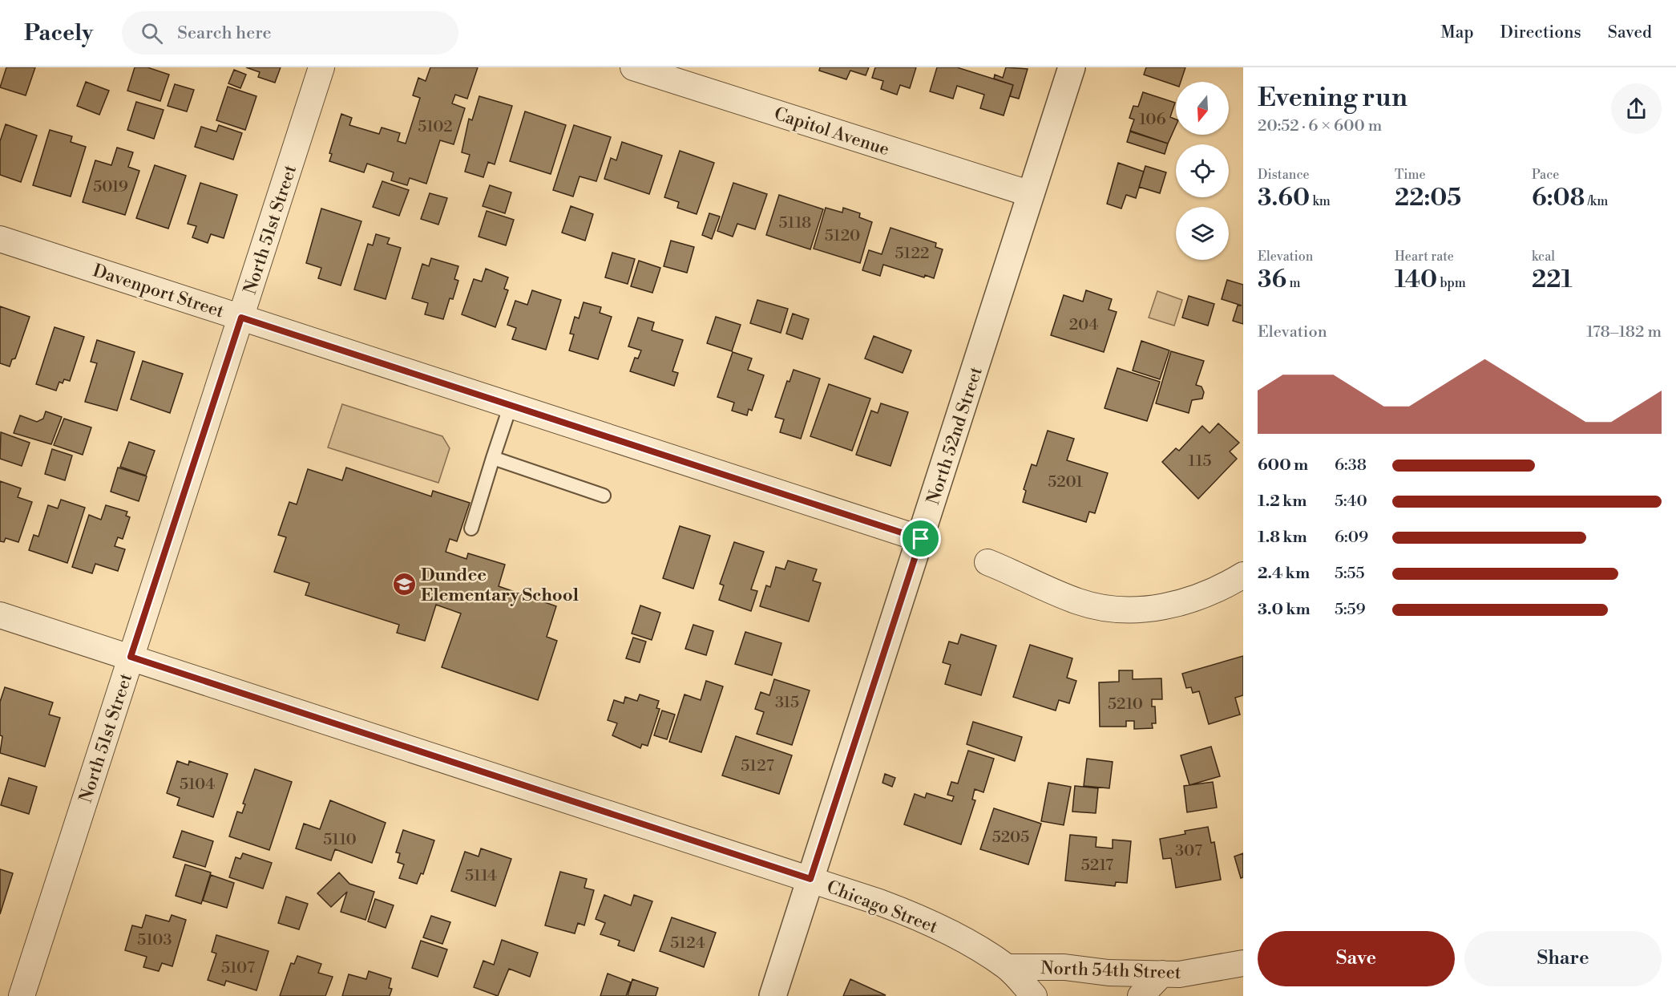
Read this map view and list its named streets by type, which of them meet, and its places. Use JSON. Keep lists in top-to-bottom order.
{
  "streets": {
    "street": [
      "Capitol Avenue",
      "North 51st Street",
      "Davenport Street",
      "North 52nd Street",
      "Chicago Street",
      "North 54th Street"
    ]
  },
  "crossings": [
    ["Capitol Avenue", "North 52nd Street"],
    ["North 51st Street", "Davenport Street"],
    ["North 51st Street", "Chicago Street"],
    ["Davenport Street", "North 52nd Street"],
    ["North 52nd Street", "Chicago Street"],
    ["Chicago Street", "North 54th Street"]
  ],
  "places": {
    "school or university": ["Dundee Elementary School"]
  },
  "house_numbers": [
    "106",
    "5102",
    "5019",
    "5118",
    "5120",
    "5122",
    "204",
    "115",
    "5201",
    "315",
    "5210",
    "5127",
    "5104",
    "5205",
    "5110",
    "307",
    "5217",
    "5114",
    "5103",
    "5124",
    "5107"
  ],
  "north": "bottom",
  "page": {
    "header": "Pacely",
    "search": "Search here",
    "nav": ["Map", "Directions", "Saved"],
    "heading": ["Evening run", "20:52 · 6 × 600 m"],
    "stats": [
      ["Distance", "3.60 km"],
      ["Time", "22:05"],
      ["Pace", "6:08 /km"],
      ["Elevation", "36 m"],
      ["Heart rate", "140 bpm"],
      ["kcal", "221"]
    ],
    "chart": ["Elevation", "178–182 m"],
    "list": [
      {
        "name": "600 m",
        "note": "6:38"
      },
      {
        "name": "1.2 km",
        "note": "5:40"
      },
      {
        "name": "1.8 km",
        "note": "6:09"
      },
      {
        "name": "2.4 km",
        "note": "5:55"
      },
      {
        "name": "3.0 km",
        "note": "5:59"
      }
    ],
    "buttons": ["Save", "Share"]
  }
}
